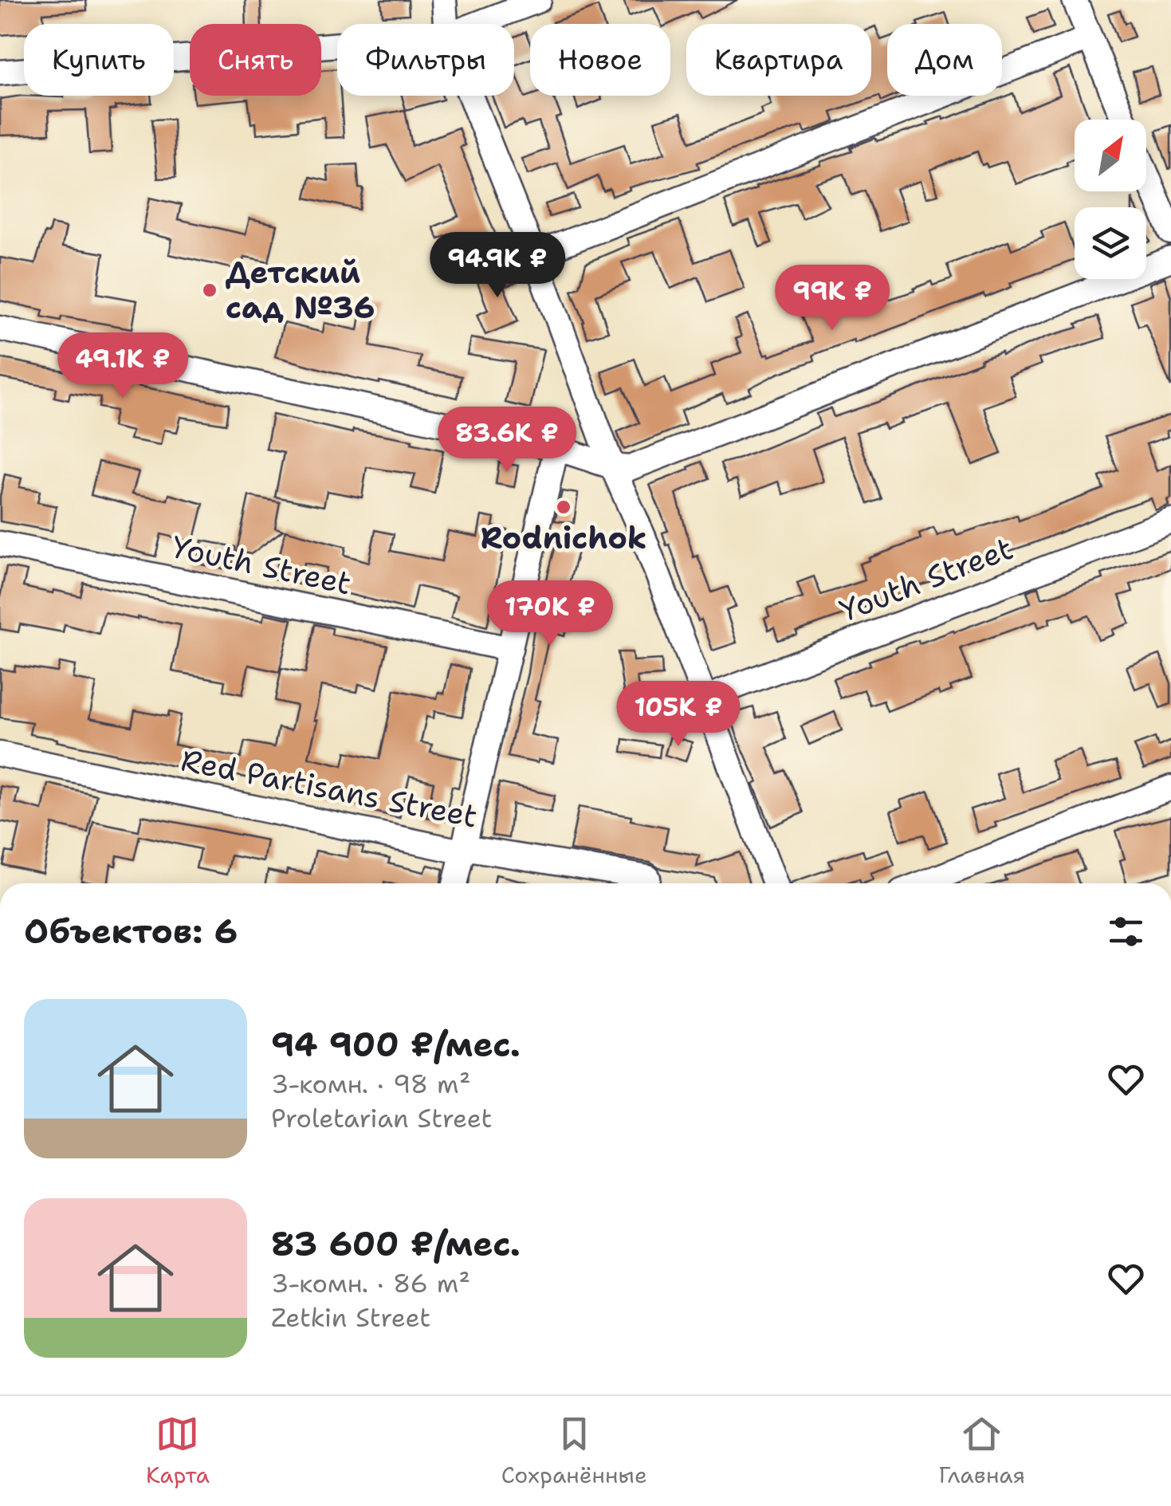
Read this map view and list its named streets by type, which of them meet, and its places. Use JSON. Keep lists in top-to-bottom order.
{
  "streets": {
    "street": ["Youth Street", "Red Partisans Street"]
  },
  "places": ["Детский сад №36", "Rodnichok"],
  "north": "top right",
  "page": {
    "chip": [
      "Купить",
      "Снять",
      "Фильтры",
      "Новое",
      "Квартира",
      "Дом"
    ],
    "price": [
      "94.9K ₽",
      "99K ₽",
      "49.1K ₽",
      "83.6K ₽",
      "170K ₽",
      "105K ₽"
    ],
    "heading": "Объектов: 6",
    "list": [
      {
        "name": "94 900 ₽/мес.",
        "note": "3-комн. · 98 m² · Proletarian Street"
      },
      {
        "name": "83 600 ₽/мес.",
        "note": "3-комн. · 86 m² · Zetkin Street"
      }
    ],
    "tabs": ["Карта", "Сохранённые", "Главная"]
  }
}
